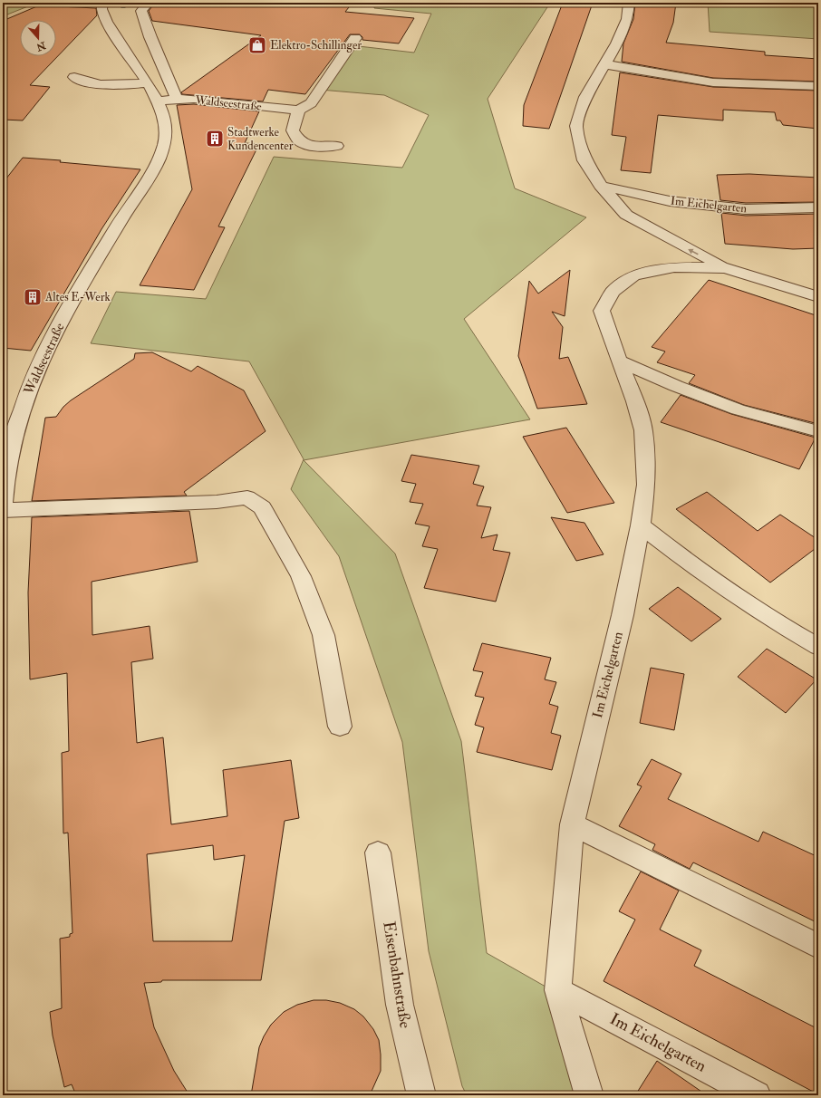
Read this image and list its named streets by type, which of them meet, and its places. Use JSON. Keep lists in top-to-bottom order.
{
  "streets": {
    "street": ["Waldseestraße", "Im Eichelgarten", "Eisenbahnstraße"]
  },
  "places": {
    "shop": ["Elektro-Schillinger"],
    "building": ["Stadtwerke Kundencenter", "Altes E-Werk"]
  },
  "north": "bottom"
}
